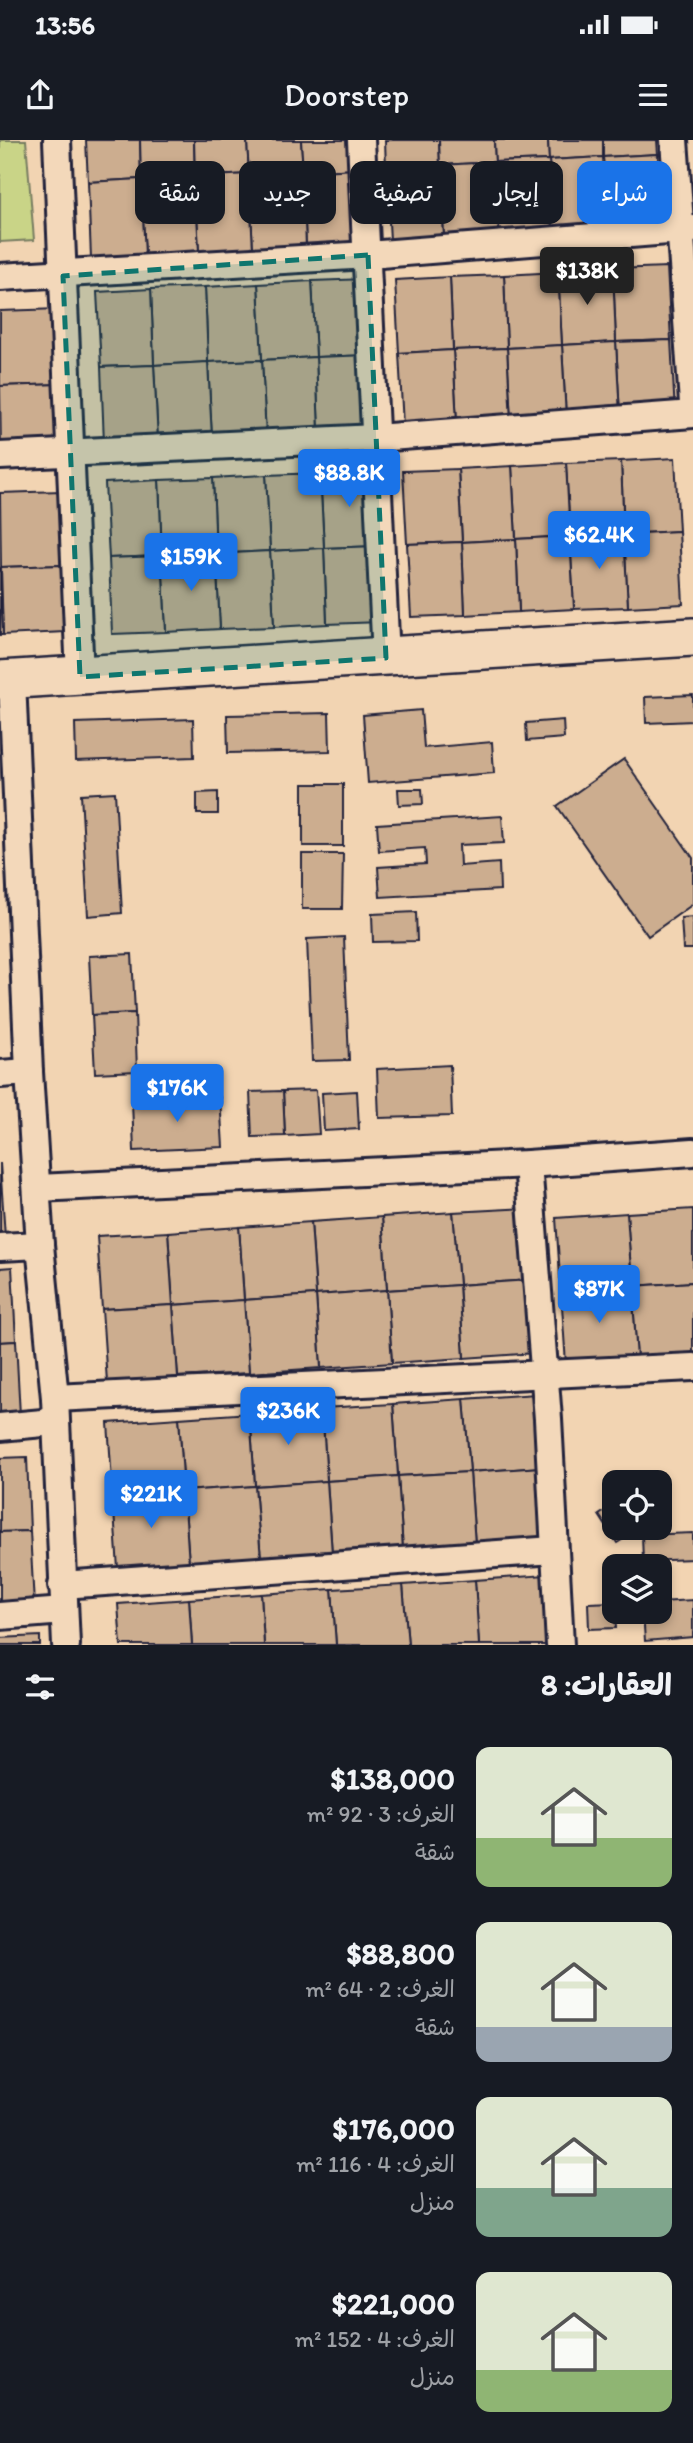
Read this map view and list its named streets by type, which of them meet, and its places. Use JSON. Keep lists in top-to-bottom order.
{
  "page": {
    "status": "13:56",
    "header": "Doorstep",
    "chip": [
      "شراء",
      "إيجار",
      "تصفية",
      "جديد",
      "شقة"
    ],
    "price": [
      "$138K",
      "$88.8K",
      "$62.4K",
      "$159K",
      "$176K",
      "$87K",
      "$236K",
      "$221K"
    ],
    "heading": "العقارات: 8",
    "list": [
      {
        "name": "$138,000",
        "note": "الغرف: 3 · 92 m² · شقة"
      },
      {
        "name": "$88,800",
        "note": "الغرف: 2 · 64 m² · شقة"
      },
      {
        "name": "$176,000",
        "note": "الغرف: 4 · 116 m² · منزل"
      },
      {
        "name": "$221,000",
        "note": "الغرف: 4 · 152 m² · منزل"
      }
    ]
  }
}
